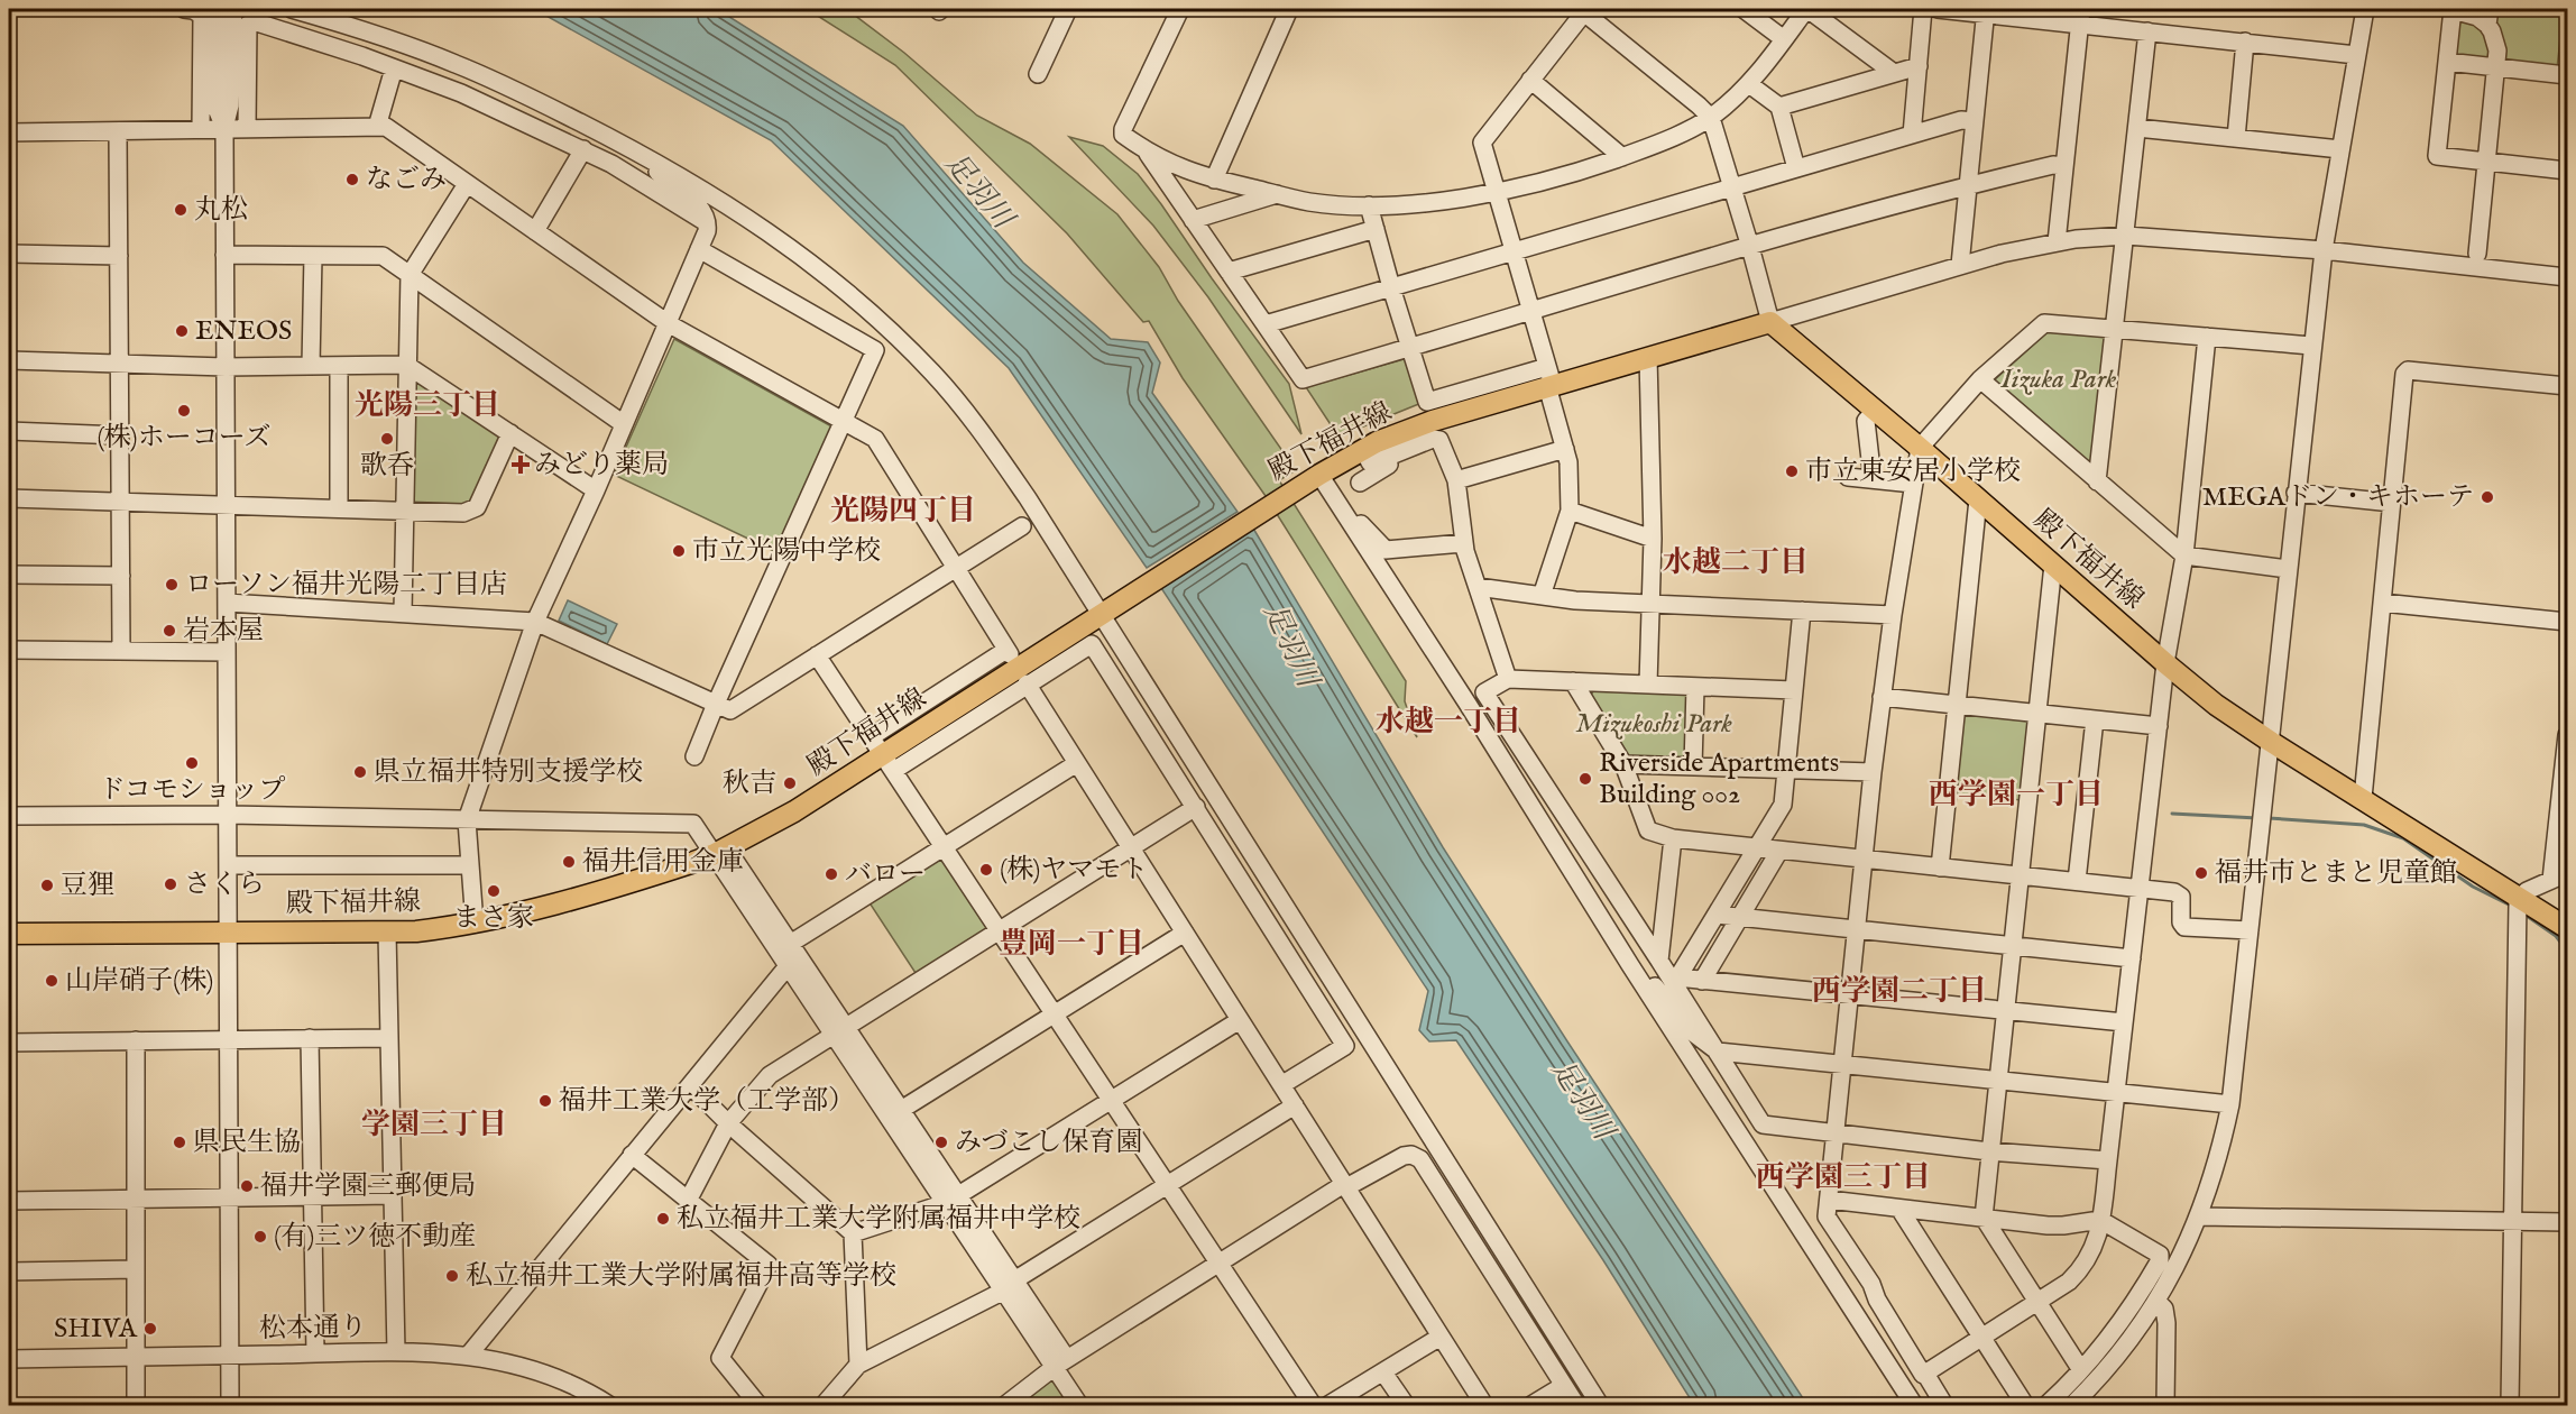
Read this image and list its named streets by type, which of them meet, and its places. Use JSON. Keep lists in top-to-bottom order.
{
  "streets": {
    "main road": ["殿下福井線"],
    "street": ["松本通り"]
  },
  "districts": [
    "光陽三丁目",
    "光陽四丁目",
    "水越二丁目",
    "水越一丁目",
    "西学園一丁目",
    "豊岡一丁目",
    "西学園二丁目",
    "学園三丁目",
    "西学園三丁目"
  ],
  "water": ["足羽川"],
  "parks": ["Iizuka Park", "Mizukoshi Park"],
  "places": {
    "other": [
      "なごみ",
      "丸松",
      "ENEOS",
      "(株)ホーコーズ",
      "歌呑",
      "市立東安居小学校",
      "MEGAドン・キホーテ",
      "市立光陽中学校",
      "ローソン福井光陽二丁目店",
      "岩本屋",
      "ドコモショップ",
      "県立福井特別支援学校",
      "Riverside Apartments Building 002",
      "秋吉",
      "福井信用金庫",
      "(株)ヤマモト",
      "福井市とまと児童館",
      "バロー",
      "さくら",
      "豆狸",
      "まさ家",
      "山岸硝子(株)",
      "福井工業大学（工学部）",
      "県民生協",
      "みづこし保育園",
      "福井学園三郵便局",
      "私立福井工業大学附属福井中学校",
      "(有)三ツ徳不動産",
      "私立福井工業大学附属福井高等学校",
      "SHIVA"
    ],
    "health": ["みどり薬局"]
  }
}
